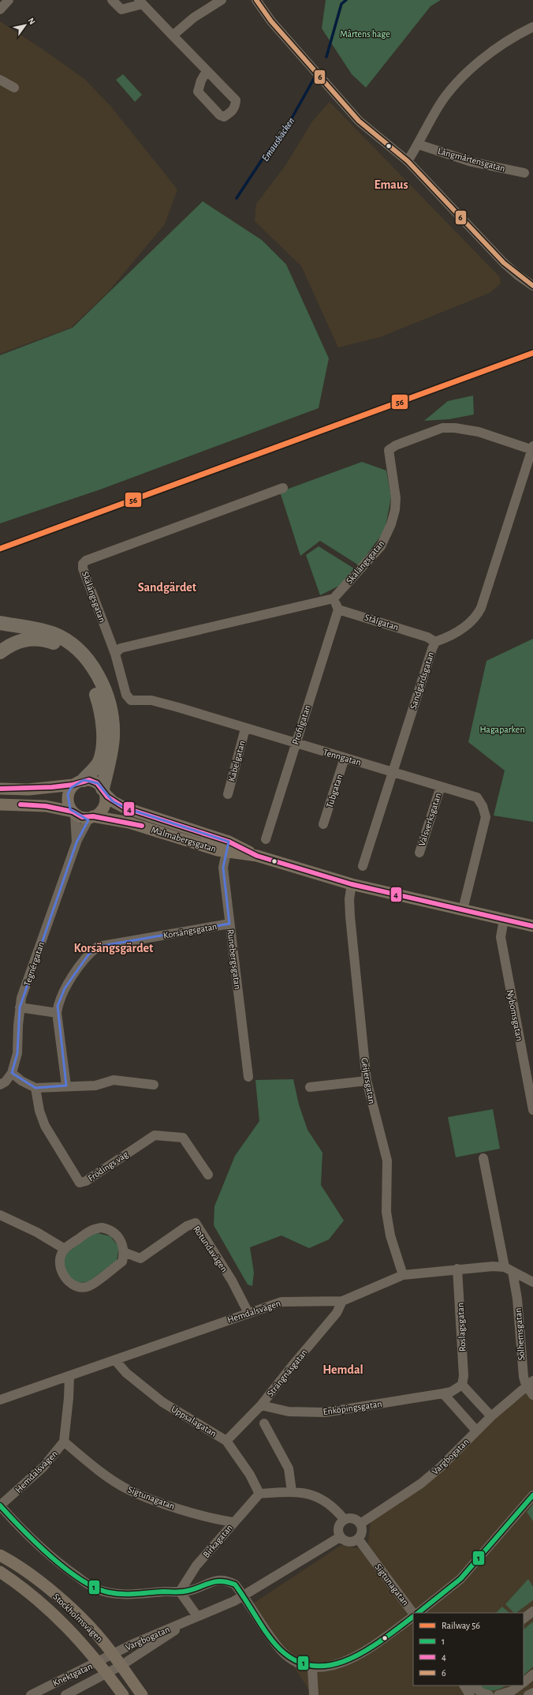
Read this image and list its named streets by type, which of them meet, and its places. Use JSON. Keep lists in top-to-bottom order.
{
  "streets": {
    "main road": ["Malmabergsgatan", "Stockholmsvägen"],
    "street": [
      "Långmårtensgatan",
      "Skälängsgatan",
      "Stålgatan",
      "Sandgärdsgatan",
      "Profilgatan",
      "Tenngatan",
      "Kabelgatan",
      "Tubgatan",
      "Valsverksgatan",
      "Korsängsgatan",
      "Runebergsgatan",
      "Tegnérgatan",
      "Nybomsgatan",
      "Geijersgatan",
      "Frödings väg",
      "Rotundavägen",
      "Hemdalsvägen",
      "Roslagsgatan",
      "Solhemsgatan",
      "Strängnäsgatan",
      "Enköpingsgatan",
      "Uppsalagatan",
      "Vargbogatan",
      "Sigtunagatan",
      "Birkagatan",
      "Knektgatan"
    ]
  },
  "crossings": [
    ["Skälängsgatan", "Sandgärdsgatan"],
    ["Skälängsgatan", "Tenngatan"],
    ["Stålgatan", "Sandgärdsgatan"],
    ["Stålgatan", "Profilgatan"],
    ["Sandgärdsgatan", "Tenngatan"],
    ["Profilgatan", "Tenngatan"],
    ["Tenngatan", "Kabelgatan"],
    ["Tenngatan", "Tubgatan"],
    ["Tenngatan", "Valsverksgatan"],
    ["Tenngatan", "Malmabergsgatan"],
    ["Malmabergsgatan", "Runebergsgatan"],
    ["Malmabergsgatan", "Tegnérgatan"],
    ["Malmabergsgatan", "Nybomsgatan"],
    ["Malmabergsgatan", "Geijersgatan"],
    ["Korsängsgatan", "Runebergsgatan"],
    ["Geijersgatan", "Hemdalsvägen"],
    ["Rotundavägen", "Hemdalsvägen"],
    ["Hemdalsvägen", "Roslagsgatan"],
    ["Hemdalsvägen", "Solhemsgatan"],
    ["Hemdalsvägen", "Strängnäsgatan"],
    ["Hemdalsvägen", "Uppsalagatan"],
    ["Hemdalsvägen", "Sigtunagatan"],
    ["Solhemsgatan", "Vargbogatan"],
    ["Strängnäsgatan", "Enköpingsgatan"],
    ["Strängnäsgatan", "Uppsalagatan"],
    ["Uppsalagatan", "Birkagatan"],
    ["Vargbogatan", "Sigtunagatan"],
    ["Vargbogatan", "Stockholmsvägen"],
    ["Vargbogatan", "Knektgatan"],
    ["Sigtunagatan", "Birkagatan"],
    ["Stockholmsvägen", "Knektgatan"]
  ],
  "districts": [
    "Emaus",
    "Sandgärdet",
    "Korsängsgärdet",
    "Hemdal"
  ],
  "water": ["Emausbäcken"],
  "parks": ["Mårtens hage", "Hagaparken"],
  "lines": [
    "transit line 6",
    "rail line 56",
    "transit line 4",
    "transit line 1"
  ],
  "legend": [
    "Railway 56",
    "1",
    "4",
    "6"
  ],
  "north": "top right"
}
